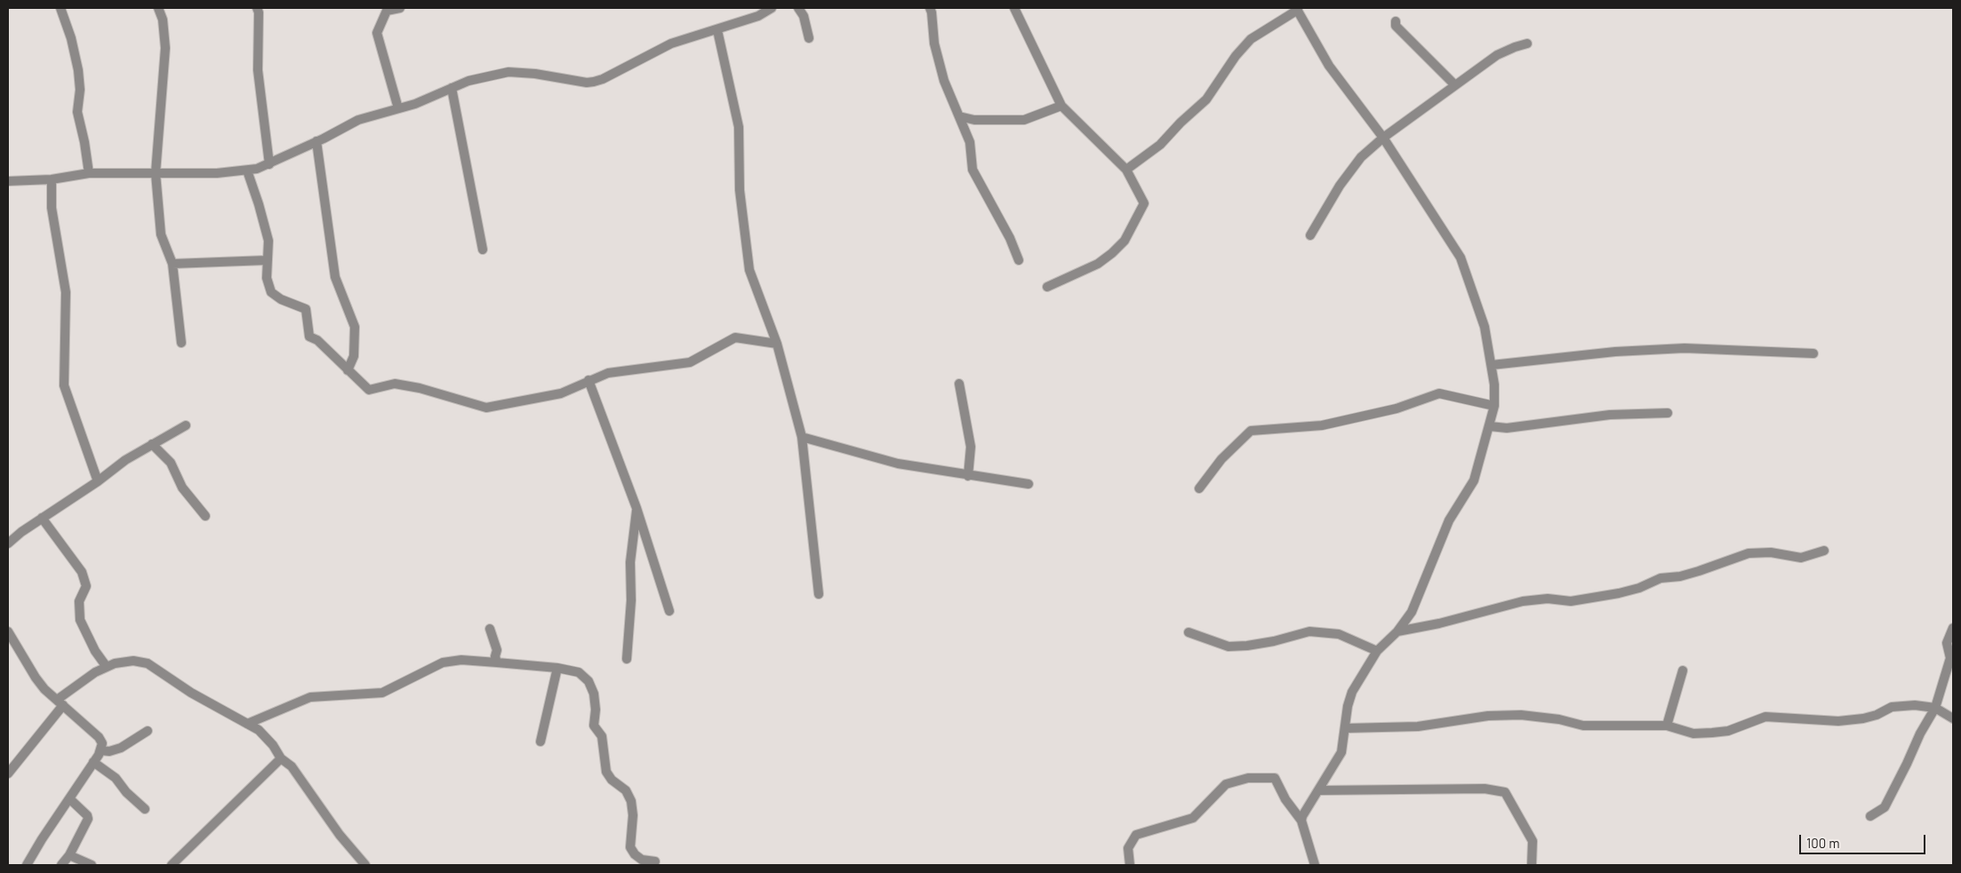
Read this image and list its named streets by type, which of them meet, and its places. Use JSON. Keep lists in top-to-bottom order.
{
  "scale_bar": "100 m"
}
